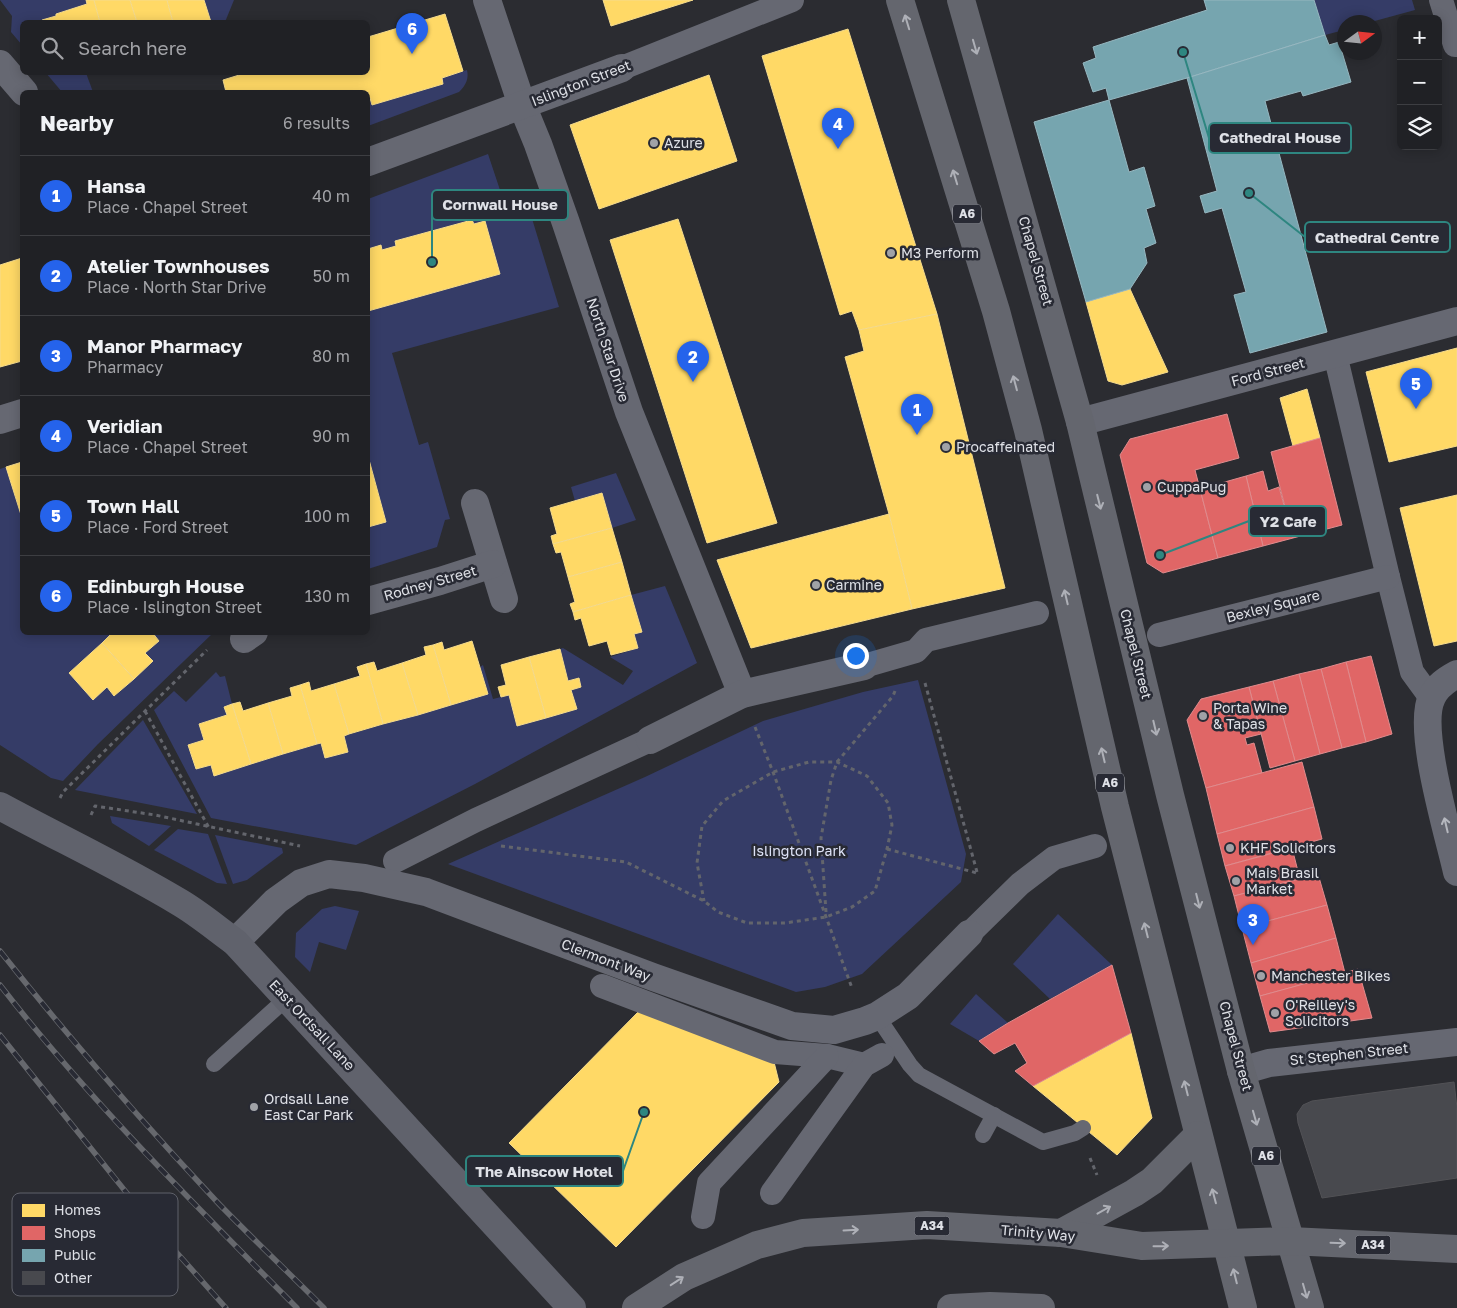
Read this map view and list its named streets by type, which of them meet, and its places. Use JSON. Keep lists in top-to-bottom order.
{
  "streets": {
    "highway": [
      "A6",
      "Chapel Street",
      "A34",
      "Trinity Way"
    ],
    "main road": ["East Ordsall Lane"],
    "street": [
      "Islington Street",
      "North Star Drive",
      "Ford Street",
      "Rodney Street",
      "Bexley Square",
      "Clermont Way",
      "St Stephen Street"
    ]
  },
  "crossings": [
    ["Islington Street", "North Star Drive"],
    ["A6", "Trinity Way"],
    ["Chapel Street", "Ford Street"],
    ["Chapel Street", "St Stephen Street"],
    ["Chapel Street", "Trinity Way"],
    ["Clermont Way", "East Ordsall Lane"]
  ],
  "one_way": ["Trinity Way"],
  "parks": ["Islington Park"],
  "places": [
    "Cathedral House",
    "Azure",
    "Cathedral Centre",
    "M3 Perform",
    "Cornwall House",
    "Procaffeinated",
    "CuppaPug",
    "Y2 Cafe",
    "Carmine",
    "Porta Wine & Tapas",
    "KHF Solicitors",
    "Mais Brasil Market",
    "Manchester Bikes",
    "O'Reilley's Solicitors",
    "Ordsall Lane East Car Park",
    "The Ainscow Hotel"
  ],
  "legend": [
    "Homes",
    "Shops",
    "Public",
    "Other"
  ],
  "north": "right",
  "page": {
    "pins": [
      "6",
      "4",
      "2",
      "5",
      "1",
      "3"
    ],
    "map_buttons": ["+", "−"],
    "search": "Search here",
    "heading": ["Nearby", "6 results"],
    "list": [
      {
        "mark": "1",
        "name": "Hansa",
        "note": "Place · Chapel Street",
        "value": "40 m"
      },
      {
        "mark": "2",
        "name": "Atelier Townhouses",
        "note": "Place · North Star Drive",
        "value": "50 m"
      },
      {
        "mark": "3",
        "name": "Manor Pharmacy",
        "note": "Pharmacy",
        "value": "80 m"
      },
      {
        "mark": "4",
        "name": "Veridian",
        "note": "Place · Chapel Street",
        "value": "90 m"
      },
      {
        "mark": "5",
        "name": "Town Hall",
        "note": "Place · Ford Street",
        "value": "100 m"
      },
      {
        "mark": "6",
        "name": "Edinburgh House",
        "note": "Place · Islington Street",
        "value": "130 m"
      }
    ]
  }
}
